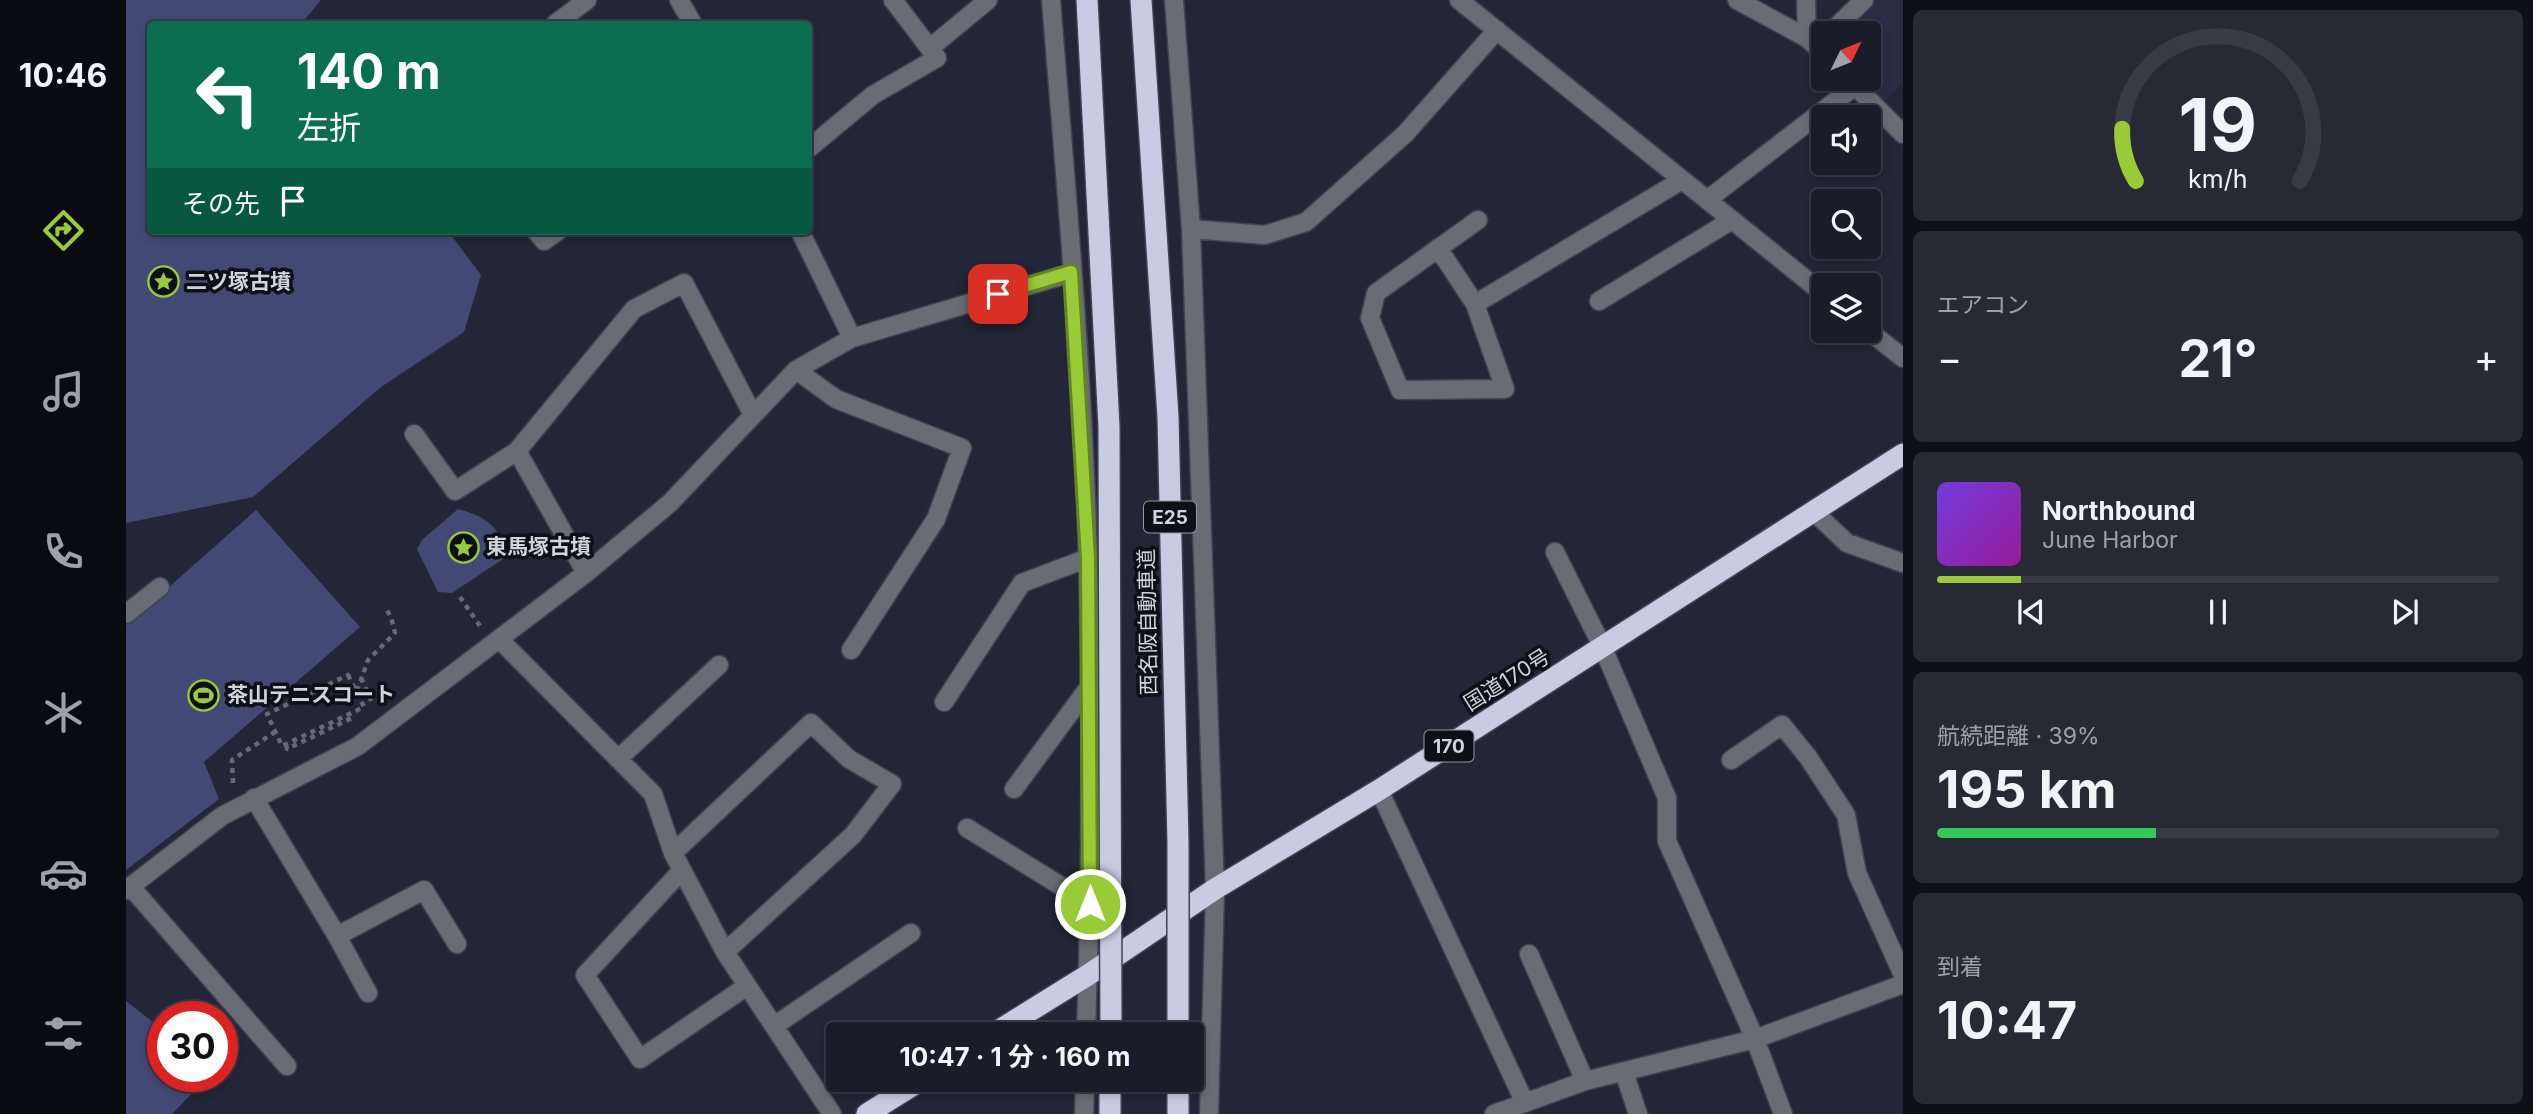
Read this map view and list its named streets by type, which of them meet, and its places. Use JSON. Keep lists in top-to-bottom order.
{
  "streets": {
    "highway": [
      "E25",
      "西名阪自動車道",
      "国道170号",
      "170"
    ]
  },
  "places": {
    "place": ["二ツ塚古墳", "東馬塚古墳"],
    "sports": ["茶山テニスコート"]
  },
  "north": "top right",
  "page": {
    "tabs": "10:46",
    "turn": ["140 m", "左折"],
    "then": "その先",
    "tile": [
      "エアコン",
      ["航続距離 · 39%", "195 km"],
      ["到着", "10:47"]
    ],
    "heat": ["−", "21°", "+"],
    "song": ["Northbound", "June Harbor"],
    "limit": "30",
    "trip": "10:47 · 1 分 · 160 m",
    "gauge": ["19", "km/h"]
  }
}
